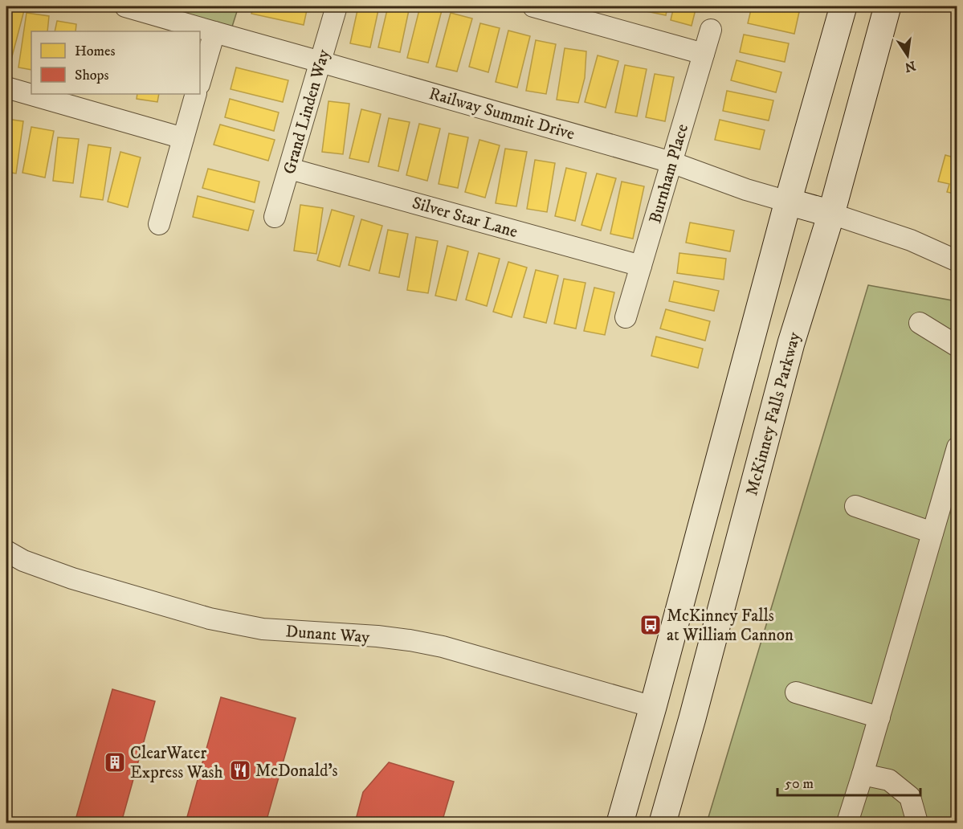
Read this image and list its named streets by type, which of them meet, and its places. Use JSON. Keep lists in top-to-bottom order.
{
  "streets": {
    "main road": ["McKinney Falls Parkway"],
    "street": [
      "Grand Linden Way",
      "Railway Summit Drive",
      "Burnham Place",
      "Silver Star Lane",
      "Dunant Way"
    ]
  },
  "crossings": [
    ["Grand Linden Way", "Railway Summit Drive"],
    ["Grand Linden Way", "Silver Star Lane"],
    ["Railway Summit Drive", "Burnham Place"],
    ["Burnham Place", "Silver Star Lane"]
  ],
  "places": {
    "bus stop": ["McKinney Falls at William Cannon"],
    "building": ["ClearWater Express Wash"],
    "restaurant": ["McDonald's"]
  },
  "legend": ["Homes", "Shops"],
  "scale_bar": "50 m",
  "north": "bottom"
}
